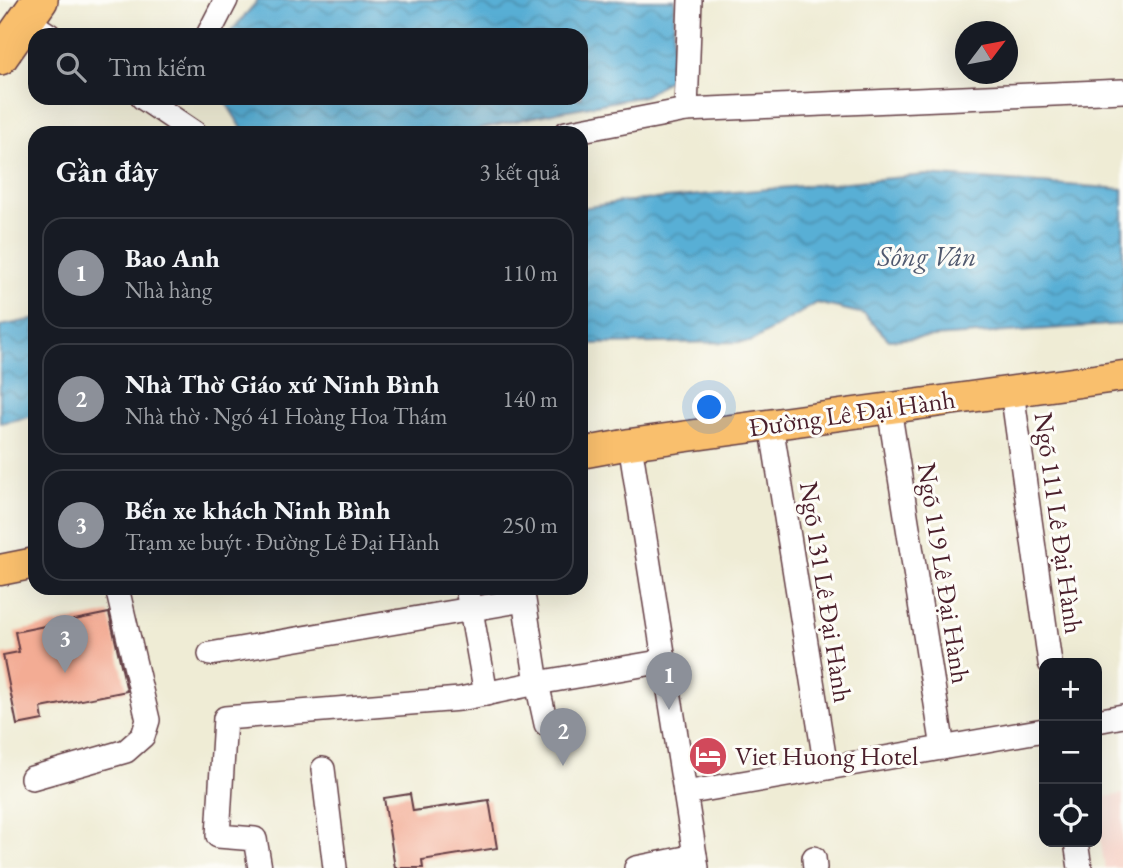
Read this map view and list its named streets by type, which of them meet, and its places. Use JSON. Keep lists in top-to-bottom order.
{
  "streets": {
    "main road": ["Đường Lê Đại Hành"],
    "street": ["Ngõ 111 Lê Đại Hành", "Ngõ 119 Lê Đại Hành", "Ngõ 131 Lê Đại Hành"]
  },
  "crossings": [
    ["Đường Lê Đại Hành", "Ngõ 111 Lê Đại Hành"],
    ["Đường Lê Đại Hành", "Ngõ 119 Lê Đại Hành"],
    ["Đường Lê Đại Hành", "Ngõ 131 Lê Đại Hành"]
  ],
  "water": ["Sông Vân"],
  "places": {
    "hotel": ["Viet Huong Hotel"]
  },
  "north": "top right",
  "page": {
    "search": "Tìm kiếm",
    "heading": ["Gần đây", "3 kết quả"],
    "list": [
      {
        "mark": "1",
        "name": "Bao Anh",
        "note": "Nhà hàng",
        "value": "110 m"
      },
      {
        "mark": "2",
        "name": "Nhà Thờ Giáo xứ Ninh Bình",
        "note": "Nhà thờ · Ngó 41 Hoàng Hoa Thám",
        "value": "140 m"
      },
      {
        "mark": "3",
        "name": "Bến xe khách Ninh Bình",
        "note": "Trạm xe buýt · Đường Lê Đại Hành",
        "value": "250 m"
      }
    ],
    "pins": ["3", "1", "2"],
    "map_buttons": ["+", "−"]
  }
}
